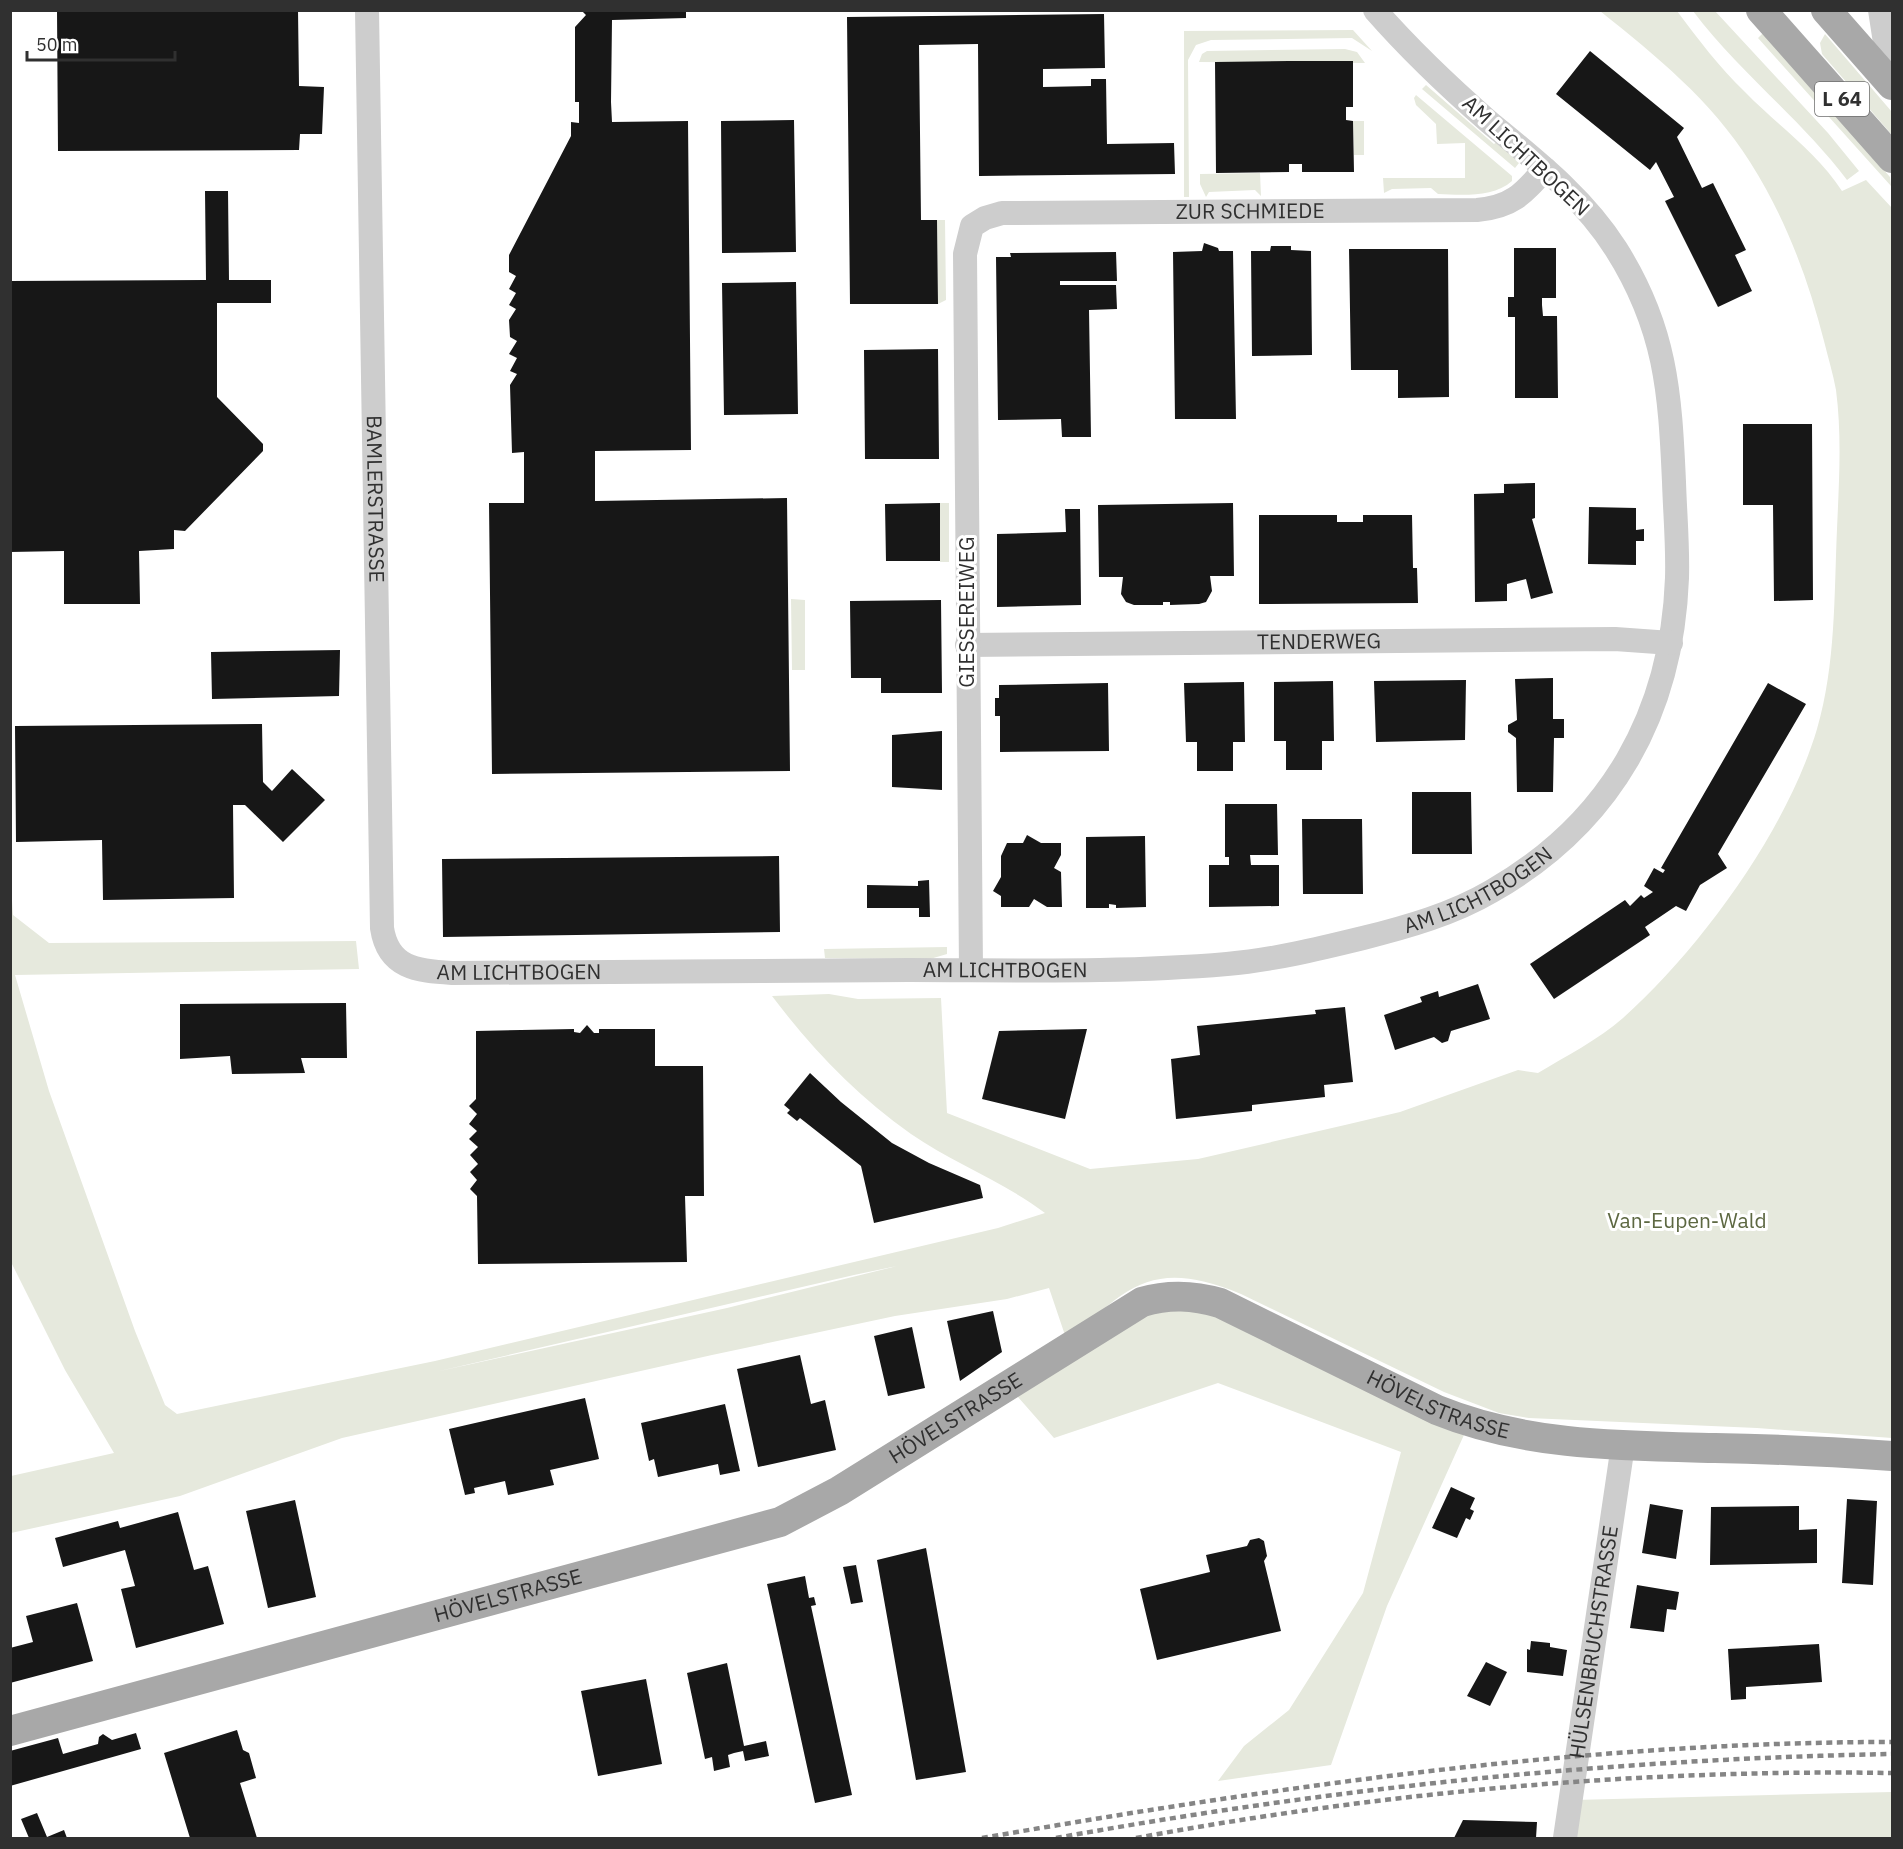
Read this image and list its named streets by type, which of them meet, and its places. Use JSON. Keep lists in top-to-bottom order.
{
  "streets": {
    "main road": ["L 64", "HÖVELSTRASSE"],
    "street": [
      "AM LICHTBOGEN",
      "ZUR SCHMIEDE",
      "BAMLERSTRASSE",
      "GIESSEREIWEG",
      "TENDERWEG",
      "HÜLSENBRUCHSTRASSE"
    ]
  },
  "crossings": [
    ["AM LICHTBOGEN", "ZUR SCHMIEDE"],
    ["AM LICHTBOGEN", "BAMLERSTRASSE"],
    ["AM LICHTBOGEN", "GIESSEREIWEG"],
    ["AM LICHTBOGEN", "TENDERWEG"],
    ["ZUR SCHMIEDE", "GIESSEREIWEG"],
    ["GIESSEREIWEG", "TENDERWEG"],
    ["HÖVELSTRASSE", "HÜLSENBRUCHSTRASSE"]
  ],
  "parks": ["Van-Eupen-Wald"],
  "scale_bar": "50 m"
}
